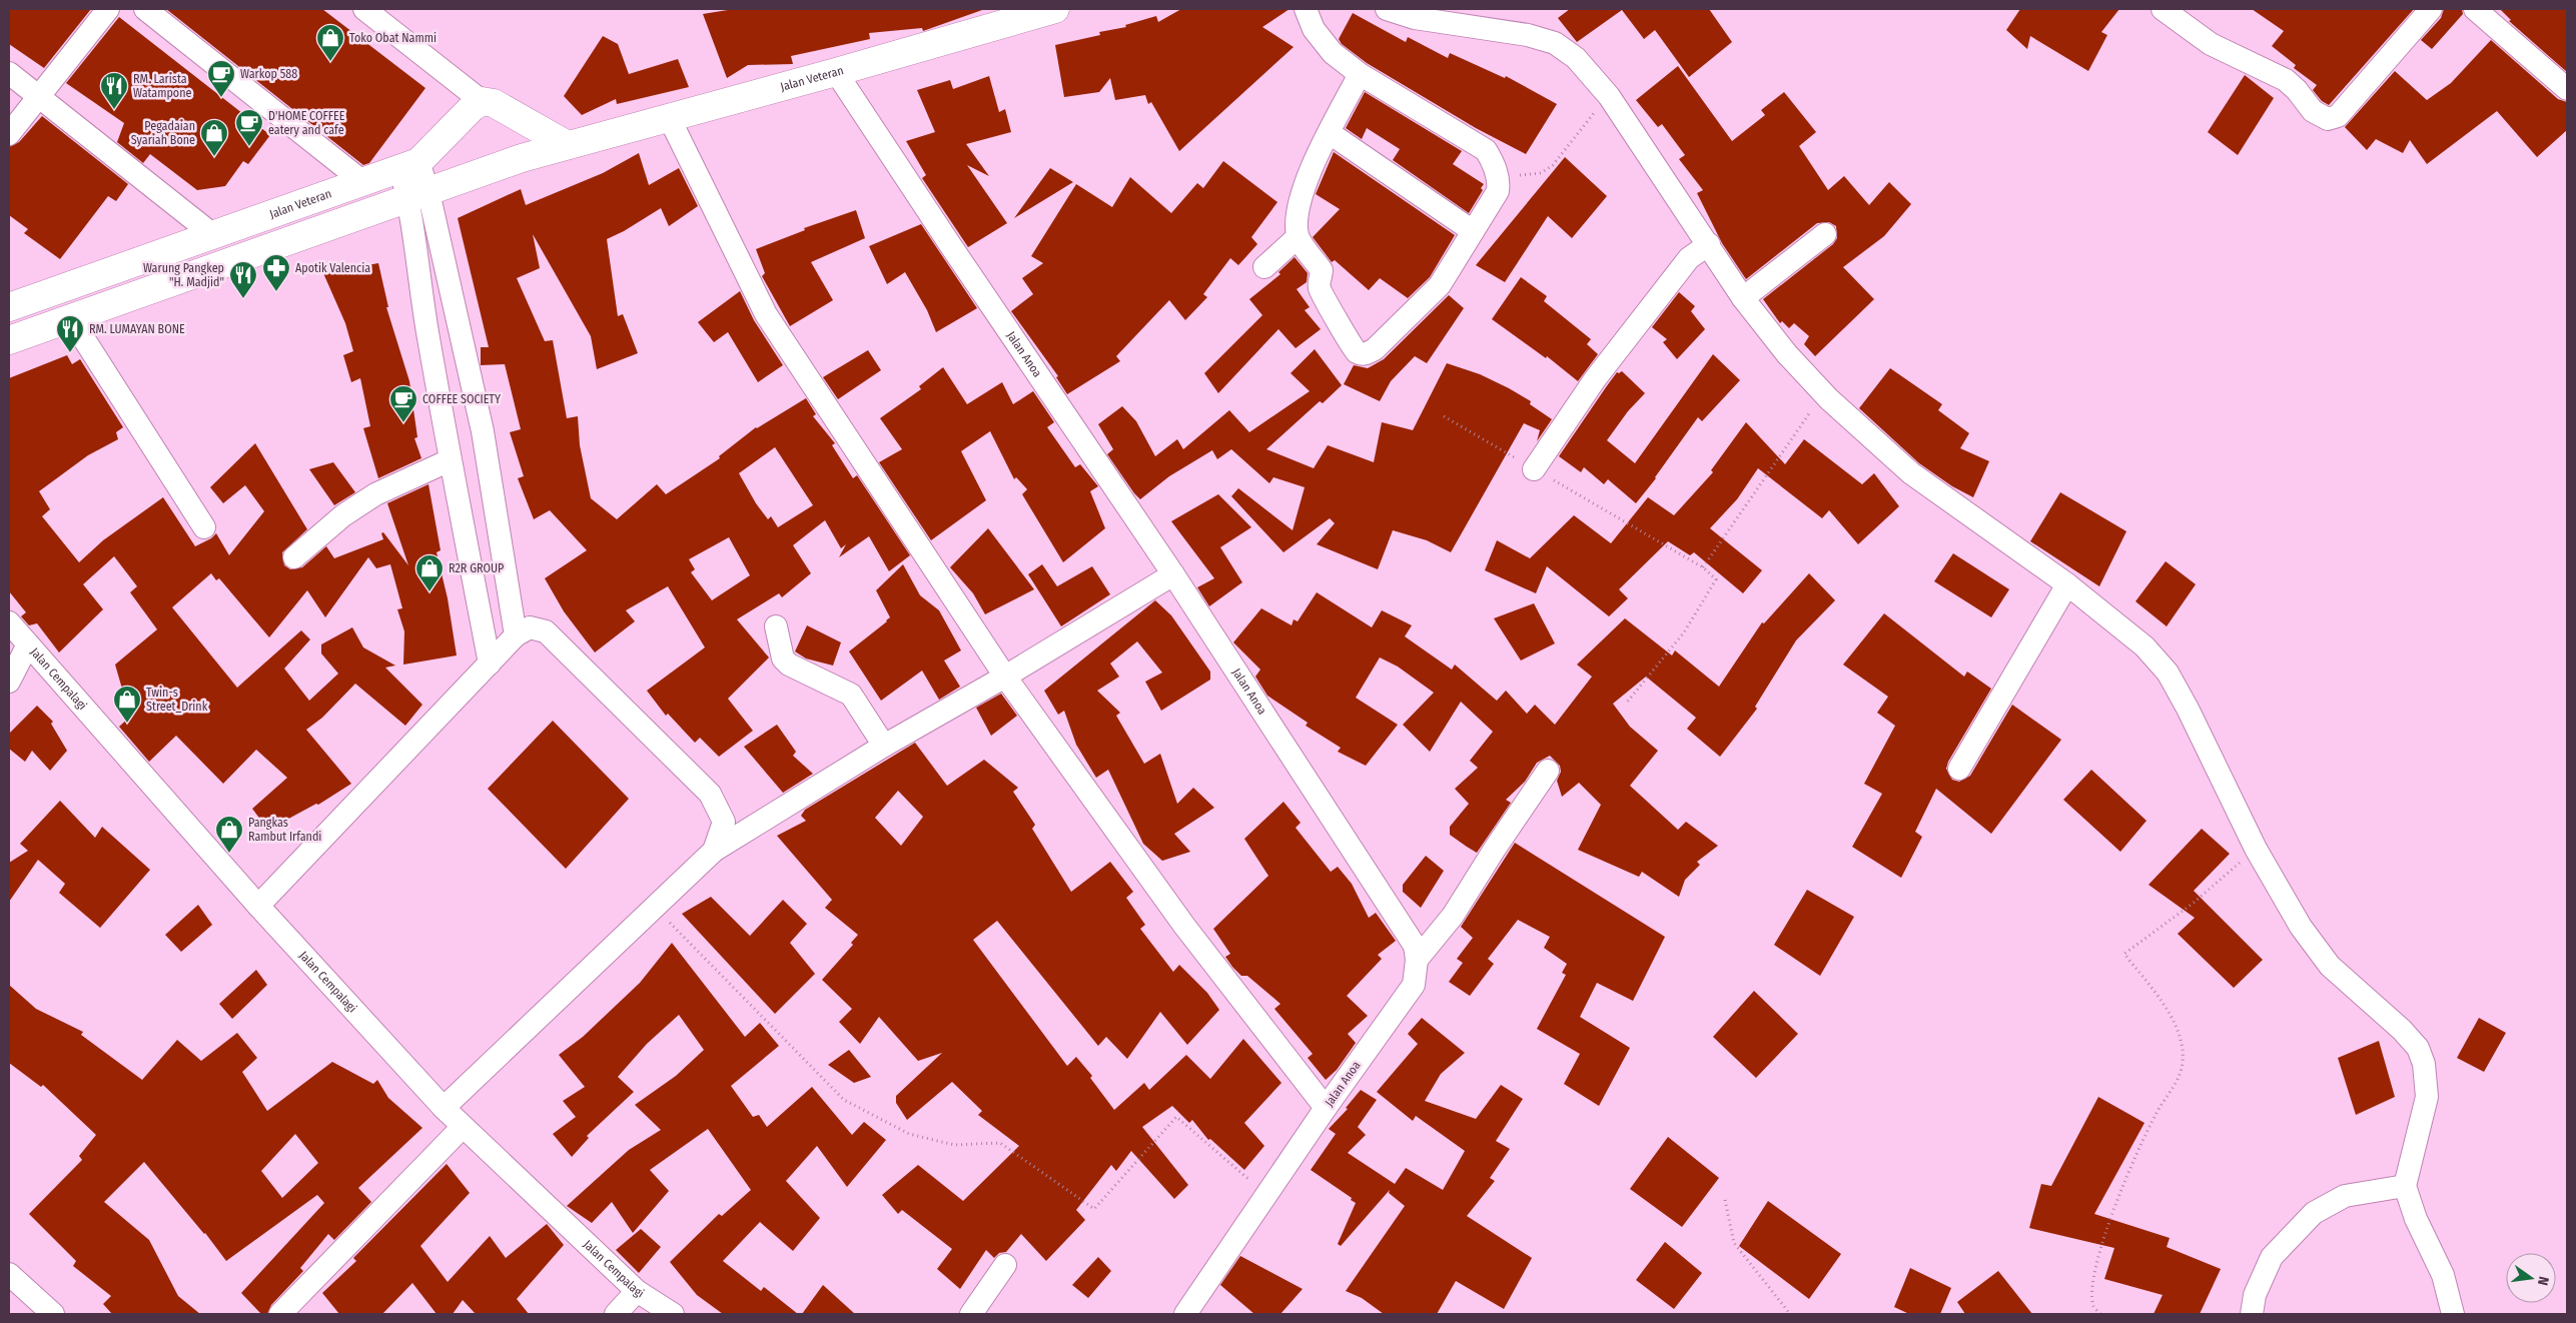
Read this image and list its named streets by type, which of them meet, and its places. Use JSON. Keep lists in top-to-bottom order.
{
  "streets": {
    "main road": ["Jalan Veteran"],
    "street": ["Jalan Anoa", "Jalan Cempalagi"]
  },
  "crossings": [
    ["Jalan Veteran", "Jalan Anoa"]
  ],
  "places": {
    "shop": [
      "Toko Obat Nammi",
      "Pegadaian Syariah Bone",
      "R2R GROUP",
      "Twin-s Street_Drink",
      "Pangkas Rambut Irfandi"
    ],
    "cafe": ["Warkop 588", "D'HOME COFFEE eatery and cafe", "COFFEE SOCIETY"],
    "restaurant": ["RM. Larista Watampone", "Warung Pangkep \"H. Madjid\"", "RM. LUMAYAN BONE"],
    "pharmacy": ["Apotik Valencia"]
  },
  "north": "right"
}
